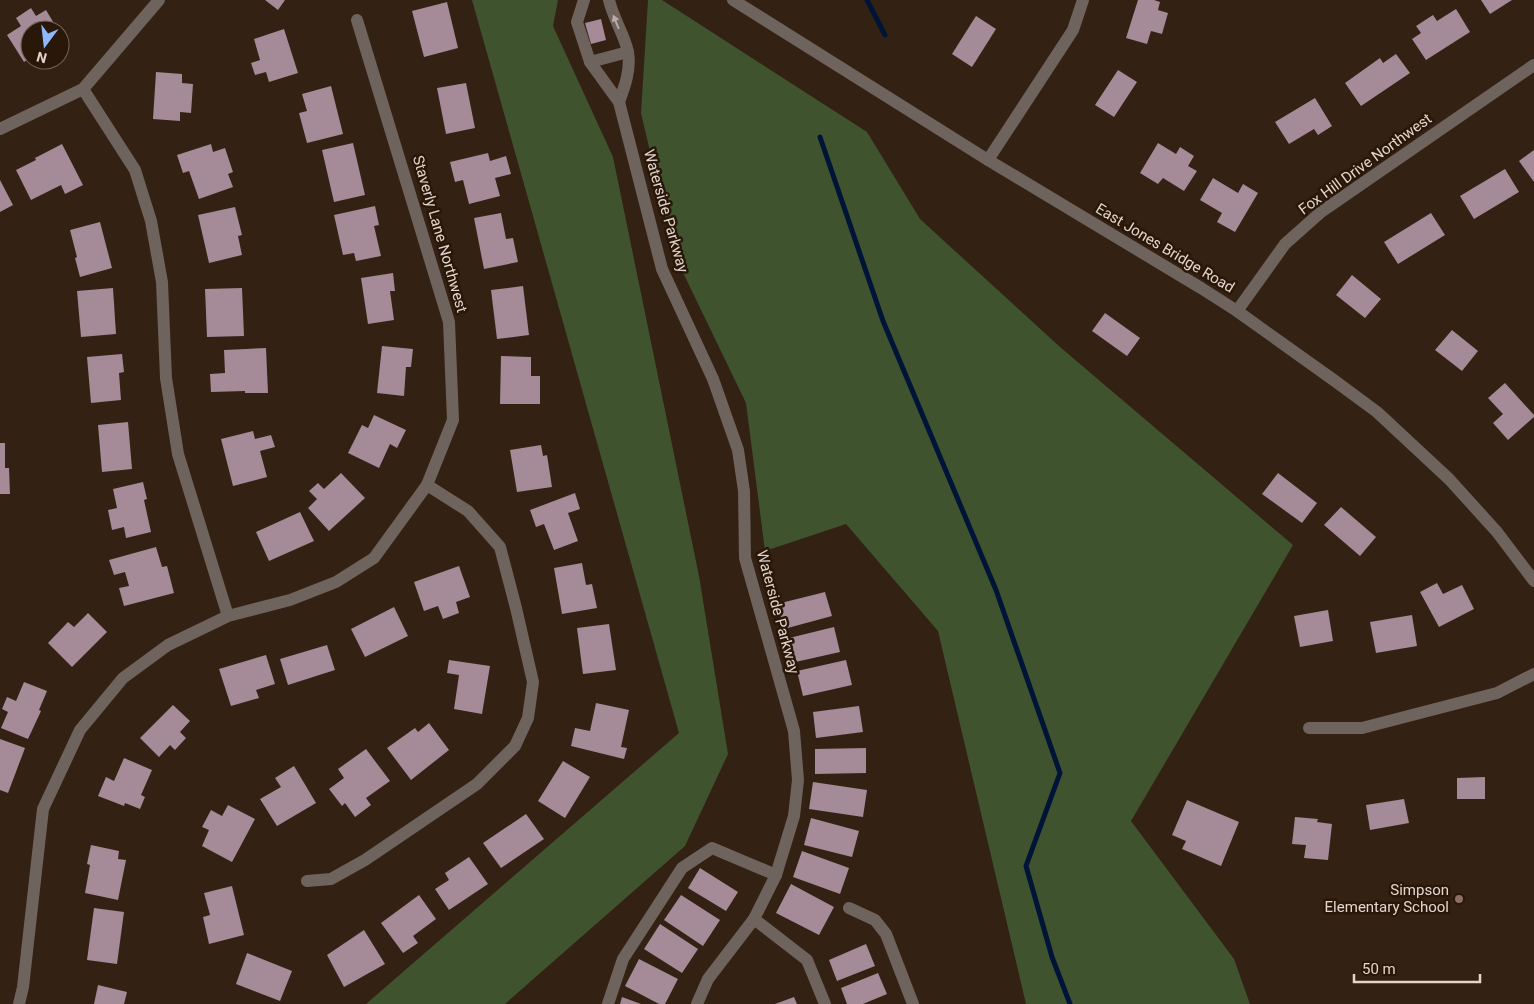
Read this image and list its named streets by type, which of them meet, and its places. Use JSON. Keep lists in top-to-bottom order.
{
  "streets": {
    "street": [
      "Fox Hill Drive Northwest",
      "Waterside Parkway",
      "Staverly Lane Northwest",
      "East Jones Bridge Road"
    ]
  },
  "crossings": [
    ["Fox Hill Drive Northwest", "East Jones Bridge Road"]
  ],
  "places": ["Simpson Elementary School"],
  "scale_bar": "50 m",
  "north": "bottom"
}
